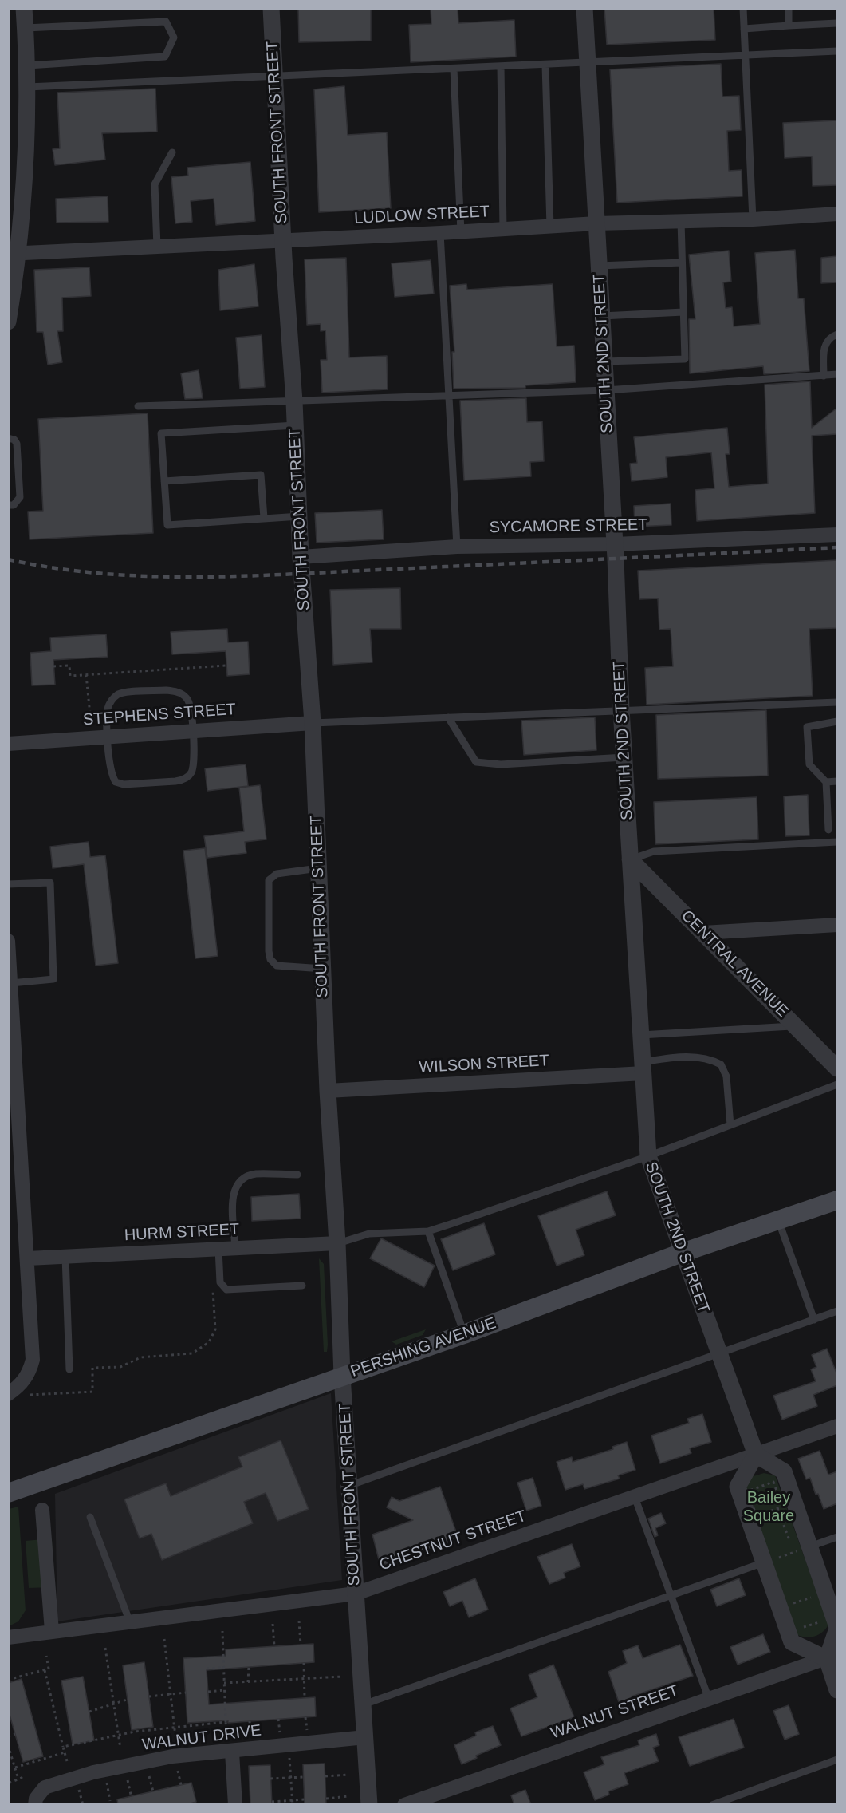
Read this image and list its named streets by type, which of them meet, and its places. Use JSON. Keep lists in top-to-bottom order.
{
  "streets": {
    "main road": ["PERSHING AVENUE"],
    "street": [
      "SOUTH FRONT STREET",
      "LUDLOW STREET",
      "SOUTH 2ND STREET",
      "SYCAMORE STREET",
      "STEPHENS STREET",
      "CENTRAL AVENUE",
      "WILSON STREET",
      "HURM STREET",
      "CHESTNUT STREET",
      "WALNUT STREET",
      "WALNUT DRIVE"
    ]
  },
  "crossings": [
    ["SOUTH FRONT STREET", "LUDLOW STREET"],
    ["SOUTH FRONT STREET", "SYCAMORE STREET"],
    ["SOUTH FRONT STREET", "STEPHENS STREET"],
    ["SOUTH FRONT STREET", "WILSON STREET"],
    ["SOUTH FRONT STREET", "HURM STREET"],
    ["SOUTH FRONT STREET", "PERSHING AVENUE"],
    ["SOUTH FRONT STREET", "CHESTNUT STREET"],
    ["SOUTH FRONT STREET", "WALNUT DRIVE"],
    ["LUDLOW STREET", "SOUTH 2ND STREET"],
    ["SOUTH 2ND STREET", "SYCAMORE STREET"],
    ["SOUTH 2ND STREET", "CENTRAL AVENUE"],
    ["SOUTH 2ND STREET", "WILSON STREET"],
    ["SOUTH 2ND STREET", "PERSHING AVENUE"],
    ["SOUTH 2ND STREET", "CHESTNUT STREET"]
  ],
  "parks": ["Bailey Square"]
}
